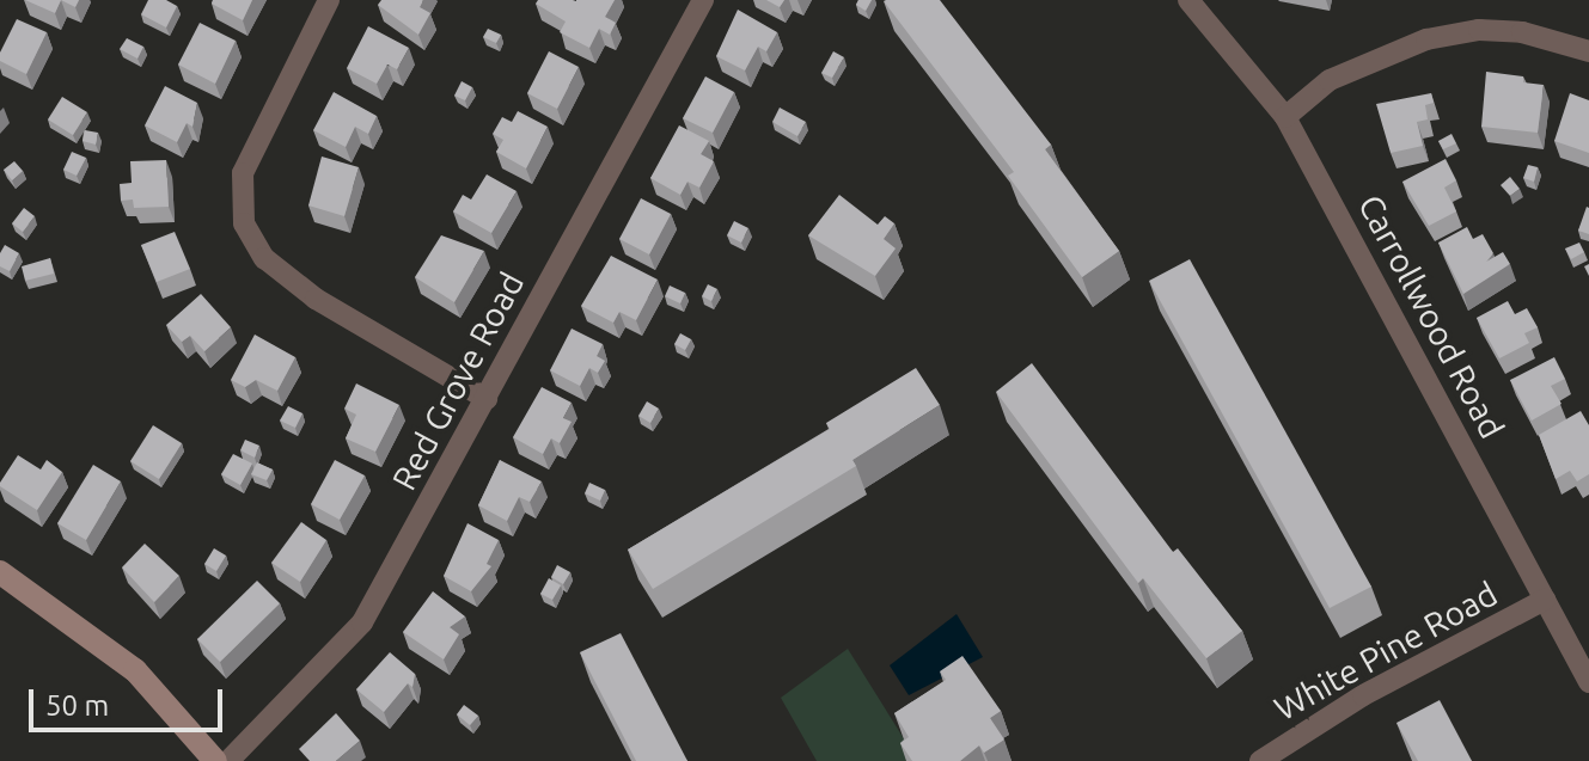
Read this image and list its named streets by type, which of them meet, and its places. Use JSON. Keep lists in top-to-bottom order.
{
  "streets": {
    "street": ["Carrollwood Road", "Red Grove Road", "White Pine Road"]
  },
  "crossings": [
    ["Carrollwood Road", "White Pine Road"]
  ],
  "scale_bar": "50 m"
}
